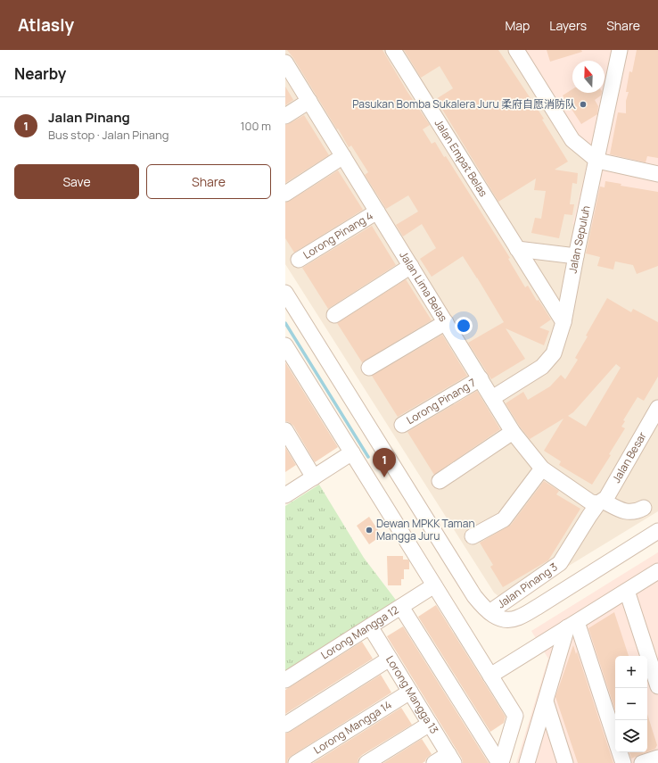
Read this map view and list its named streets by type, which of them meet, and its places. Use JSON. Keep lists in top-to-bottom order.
{
  "streets": {
    "street": [
      "Jalan Empat Belas",
      "Lorong Pinang 4",
      "Jalan Sepuluh",
      "Jalan Lima Belas",
      "Lorong Pinang 7",
      "Jalan Besar",
      "Jalan Pinang 3",
      "Lorong Mangga 12",
      "Lorong Mangga 13",
      "Lorong Mangga 14"
    ]
  },
  "crossings": [
    ["Jalan Empat Belas", "Jalan Sepuluh"],
    ["Lorong Pinang 4", "Jalan Lima Belas"],
    ["Jalan Sepuluh", "Jalan Lima Belas"],
    ["Jalan Lima Belas", "Lorong Pinang 7"],
    ["Jalan Lima Belas", "Jalan Besar"],
    ["Jalan Lima Belas", "Jalan Pinang 3"],
    ["Jalan Besar", "Jalan Pinang 3"],
    ["Lorong Mangga 12", "Lorong Mangga 13"],
    ["Lorong Mangga 13", "Lorong Mangga 14"]
  ],
  "places": ["Pasukan Bomba Sukalera Juru 柔府自愿消防队", "Dewan MPKK Taman Mangga Juru"],
  "north": "top",
  "page": {
    "header": "Atlasly",
    "nav": ["Map", "Layers", "Share"],
    "heading": "Nearby",
    "list": [
      {
        "mark": "1",
        "name": "Jalan Pinang",
        "note": "Bus stop · Jalan Pinang",
        "value": "100 m"
      }
    ],
    "buttons": ["Save", "Share"],
    "pins": "1",
    "map_buttons": ["+", "−"]
  }
}
